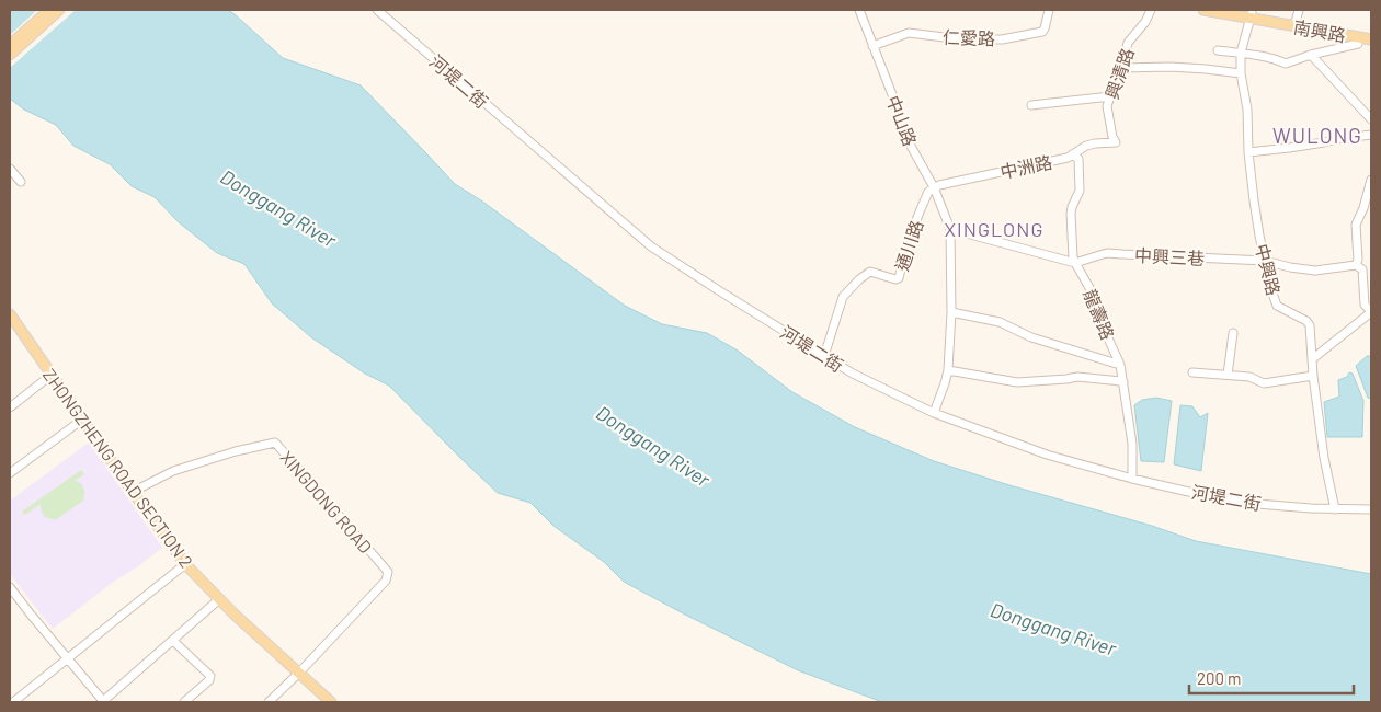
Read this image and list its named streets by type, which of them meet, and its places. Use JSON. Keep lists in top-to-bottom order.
{
  "streets": {
    "main road": ["南興路", "ZHONGZHENG ROAD SECTION 2"],
    "street": [
      "仁愛路",
      "興清路",
      "河堤二街",
      "中山路",
      "中洲路",
      "通川路",
      "中興三巷",
      "中興路",
      "龍壽路",
      "XINGDONG ROAD"
    ]
  },
  "crossings": [
    ["南興路", "中興路"],
    ["仁愛路", "中山路"],
    ["興清路", "中洲路"],
    ["河堤二街", "中山路"],
    ["河堤二街", "通川路"],
    ["河堤二街", "中興路"],
    ["河堤二街", "龍壽路"],
    ["中山路", "中洲路"],
    ["中山路", "通川路"],
    ["中洲路", "通川路"],
    ["中洲路", "龍壽路"],
    ["中興三巷", "中興路"],
    ["中興三巷", "龍壽路"],
    ["ZHONGZHENG ROAD SECTION 2", "XINGDONG ROAD"]
  ],
  "districts": ["WULONG", "XINGLONG"],
  "water": ["Donggang River"],
  "scale_bar": "200 m"
}
